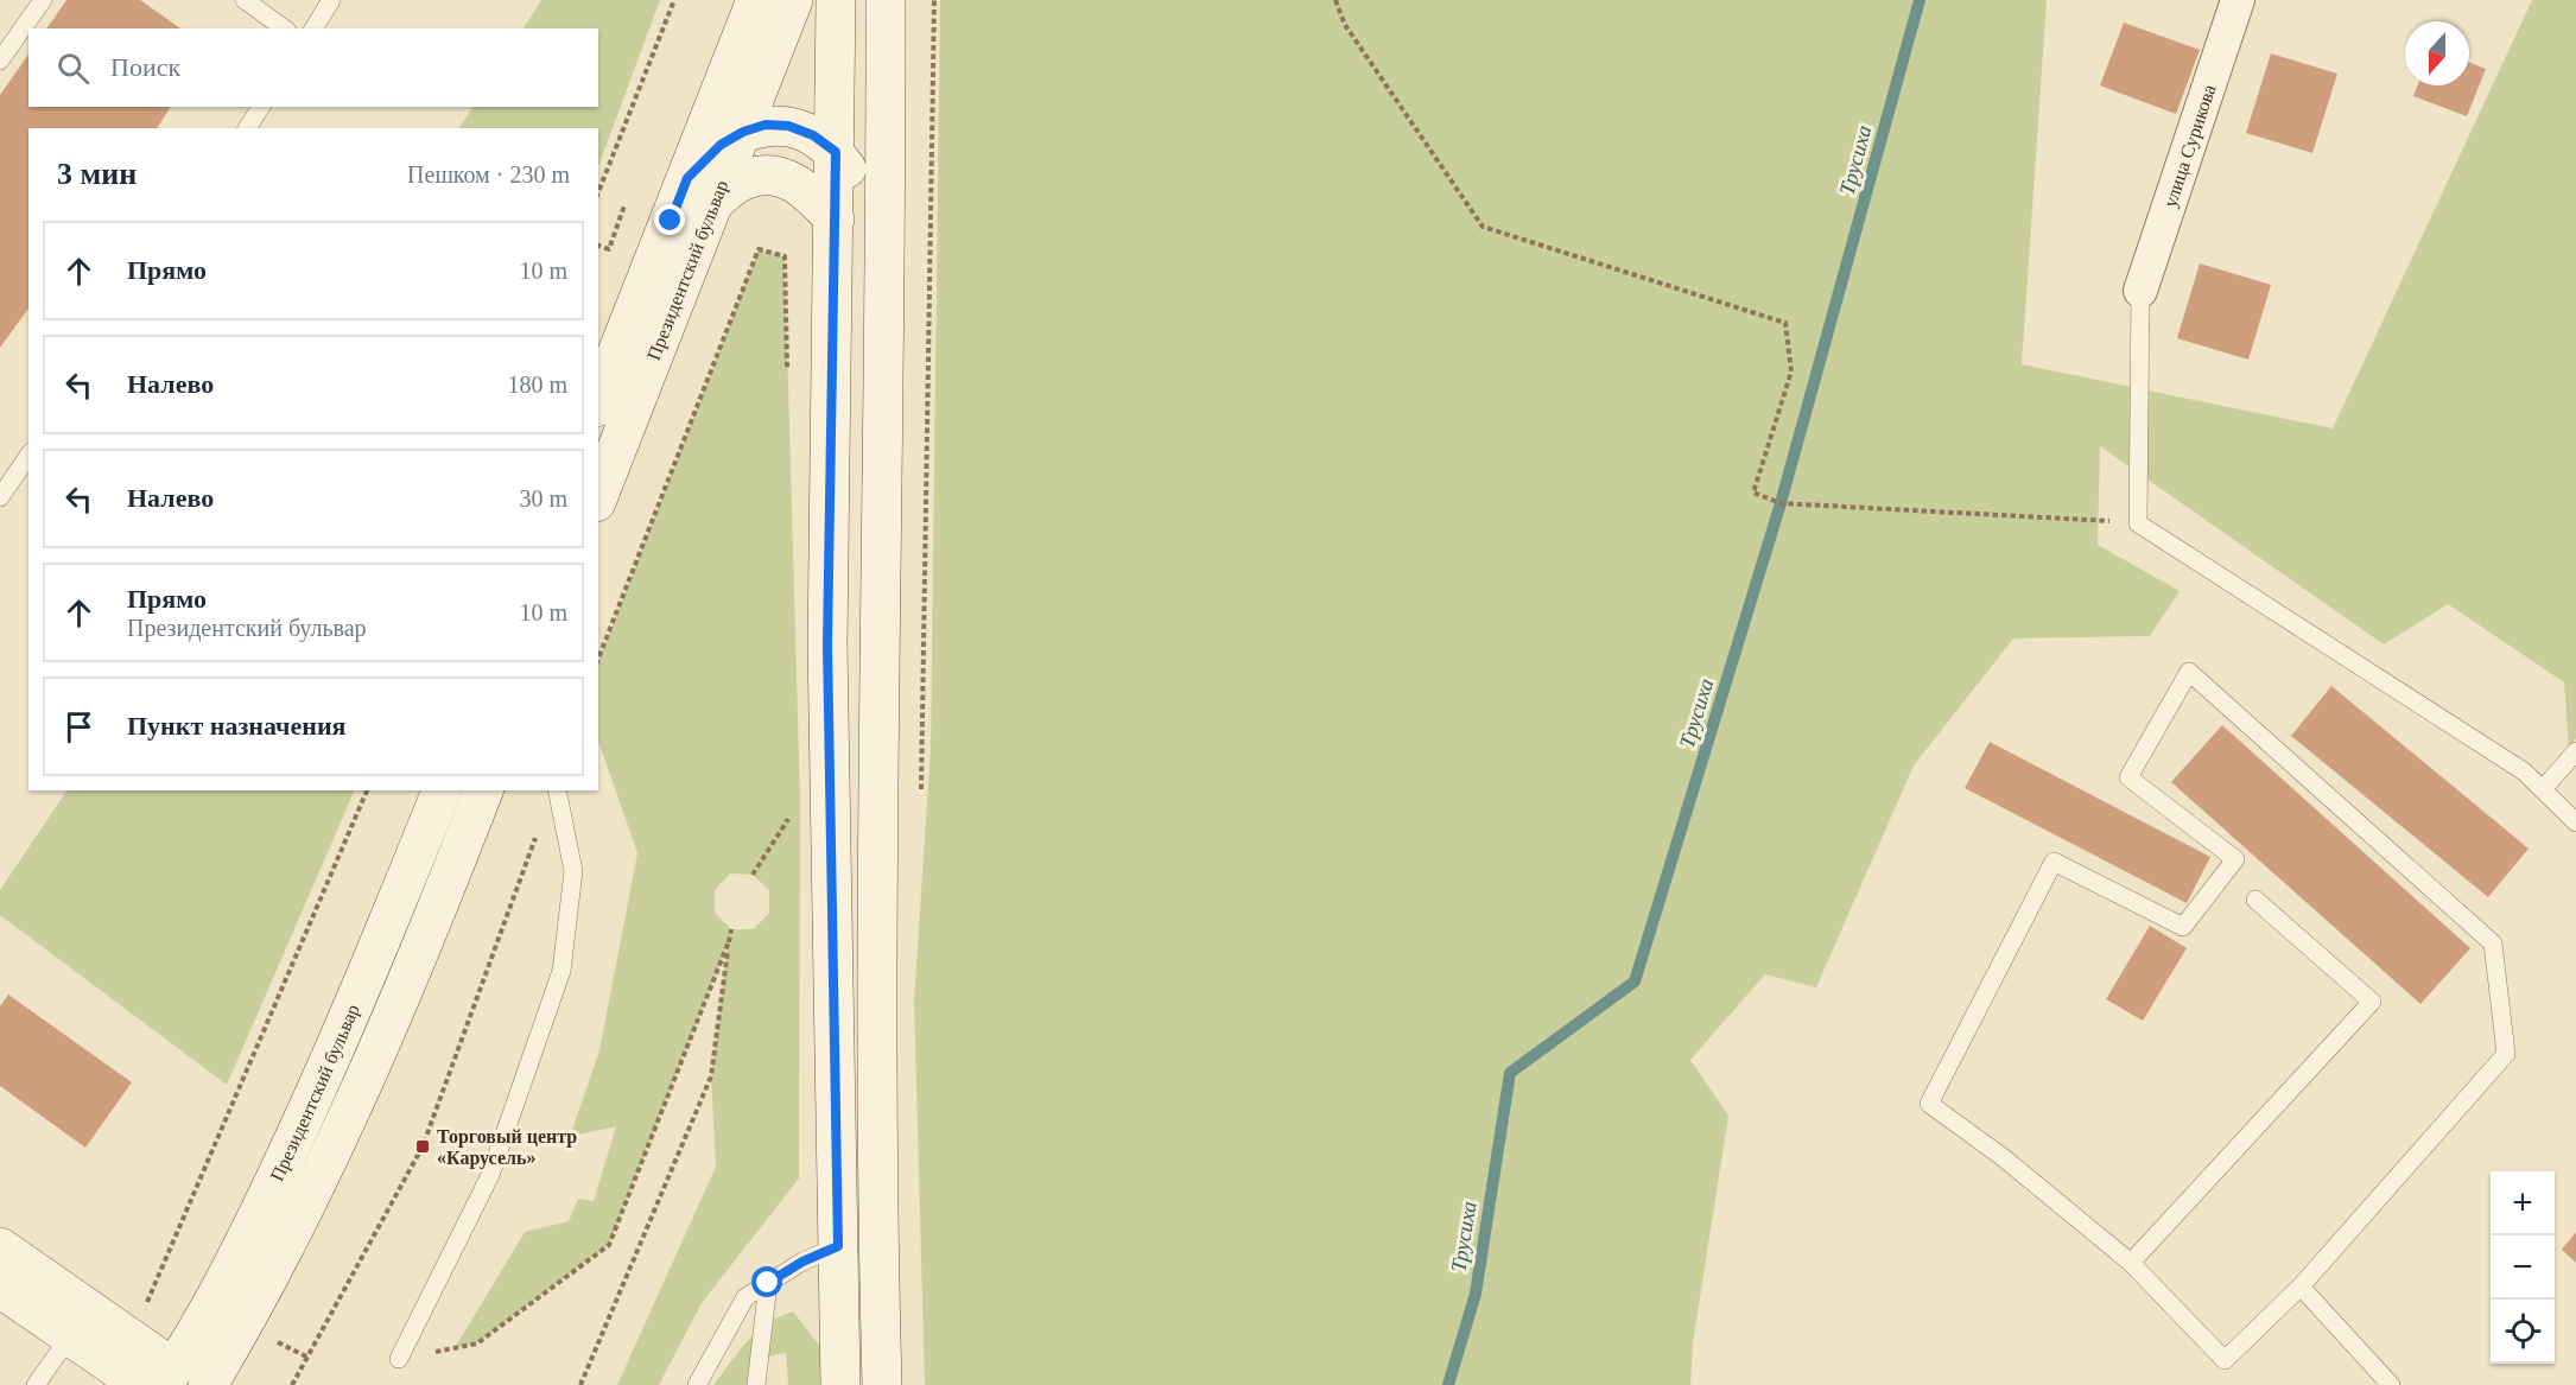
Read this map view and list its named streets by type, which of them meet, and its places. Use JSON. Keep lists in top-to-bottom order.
{
  "streets": {
    "main road": ["Президентский бульвар"],
    "street": ["улица Сурикова"]
  },
  "water": ["Трусиха"],
  "places": {
    "transit": ["Торговый центр «Карусель»"]
  },
  "north": "bottom",
  "page": {
    "search": "Поиск",
    "heading": ["3 мин", "Пешком · 230 m"],
    "list": [
      ["Прямо", "10 m"],
      ["Налево", "180 m"],
      ["Налево", "30 m"],
      ["Прямо", "Президентский бульвар", "10 m"],
      "Пункт назначения"
    ],
    "map_buttons": ["+", "−"]
  }
}
